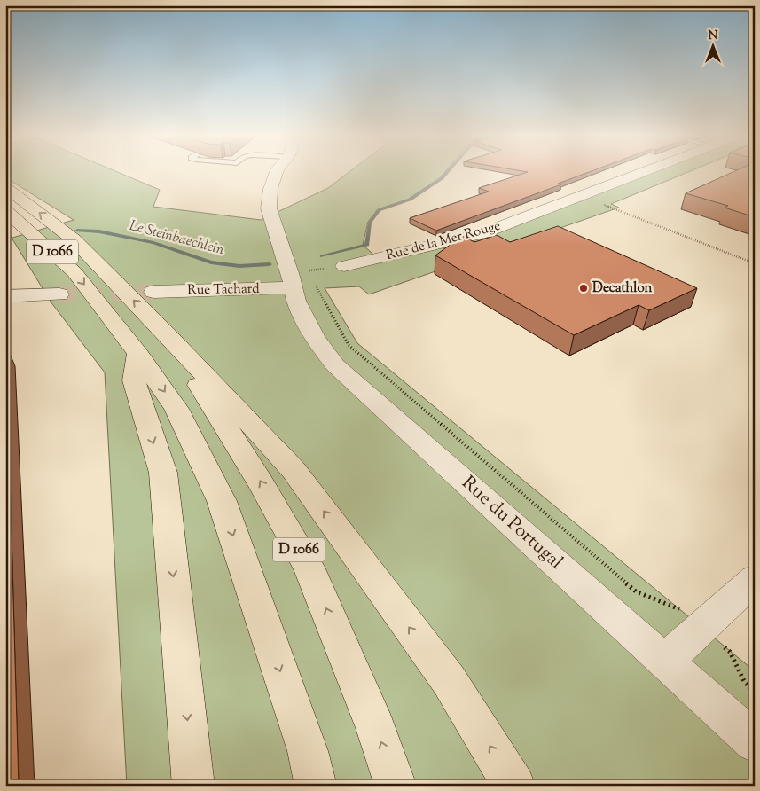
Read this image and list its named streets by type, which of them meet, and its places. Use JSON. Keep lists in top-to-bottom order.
{
  "streets": {
    "highway": ["D 1066"],
    "street": ["Rue de la Mer Rouge", "Rue Tachard", "Rue du Portugal"]
  },
  "crossings": [
    ["Rue Tachard", "Rue du Portugal"]
  ],
  "water": ["Le Steinbaechlein"],
  "places": ["Decathlon"],
  "north": "top"
}
